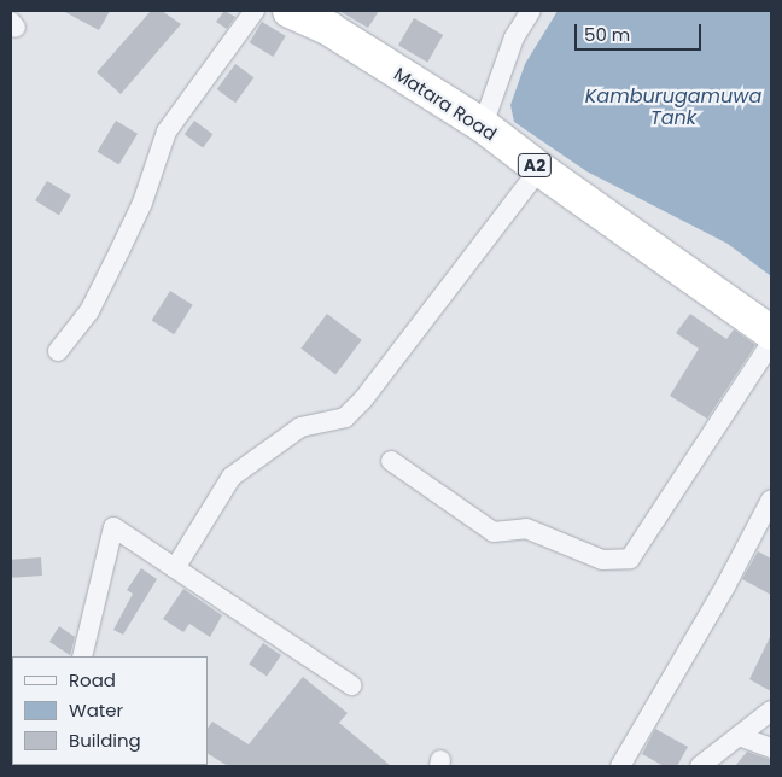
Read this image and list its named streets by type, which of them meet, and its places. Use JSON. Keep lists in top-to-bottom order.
{
  "streets": {
    "highway": ["Matara Road", "A2"]
  },
  "water": ["Kamburugamuwa Tank"],
  "legend": ["Road", "Water", "Building"],
  "scale_bar": "50 m"
}
